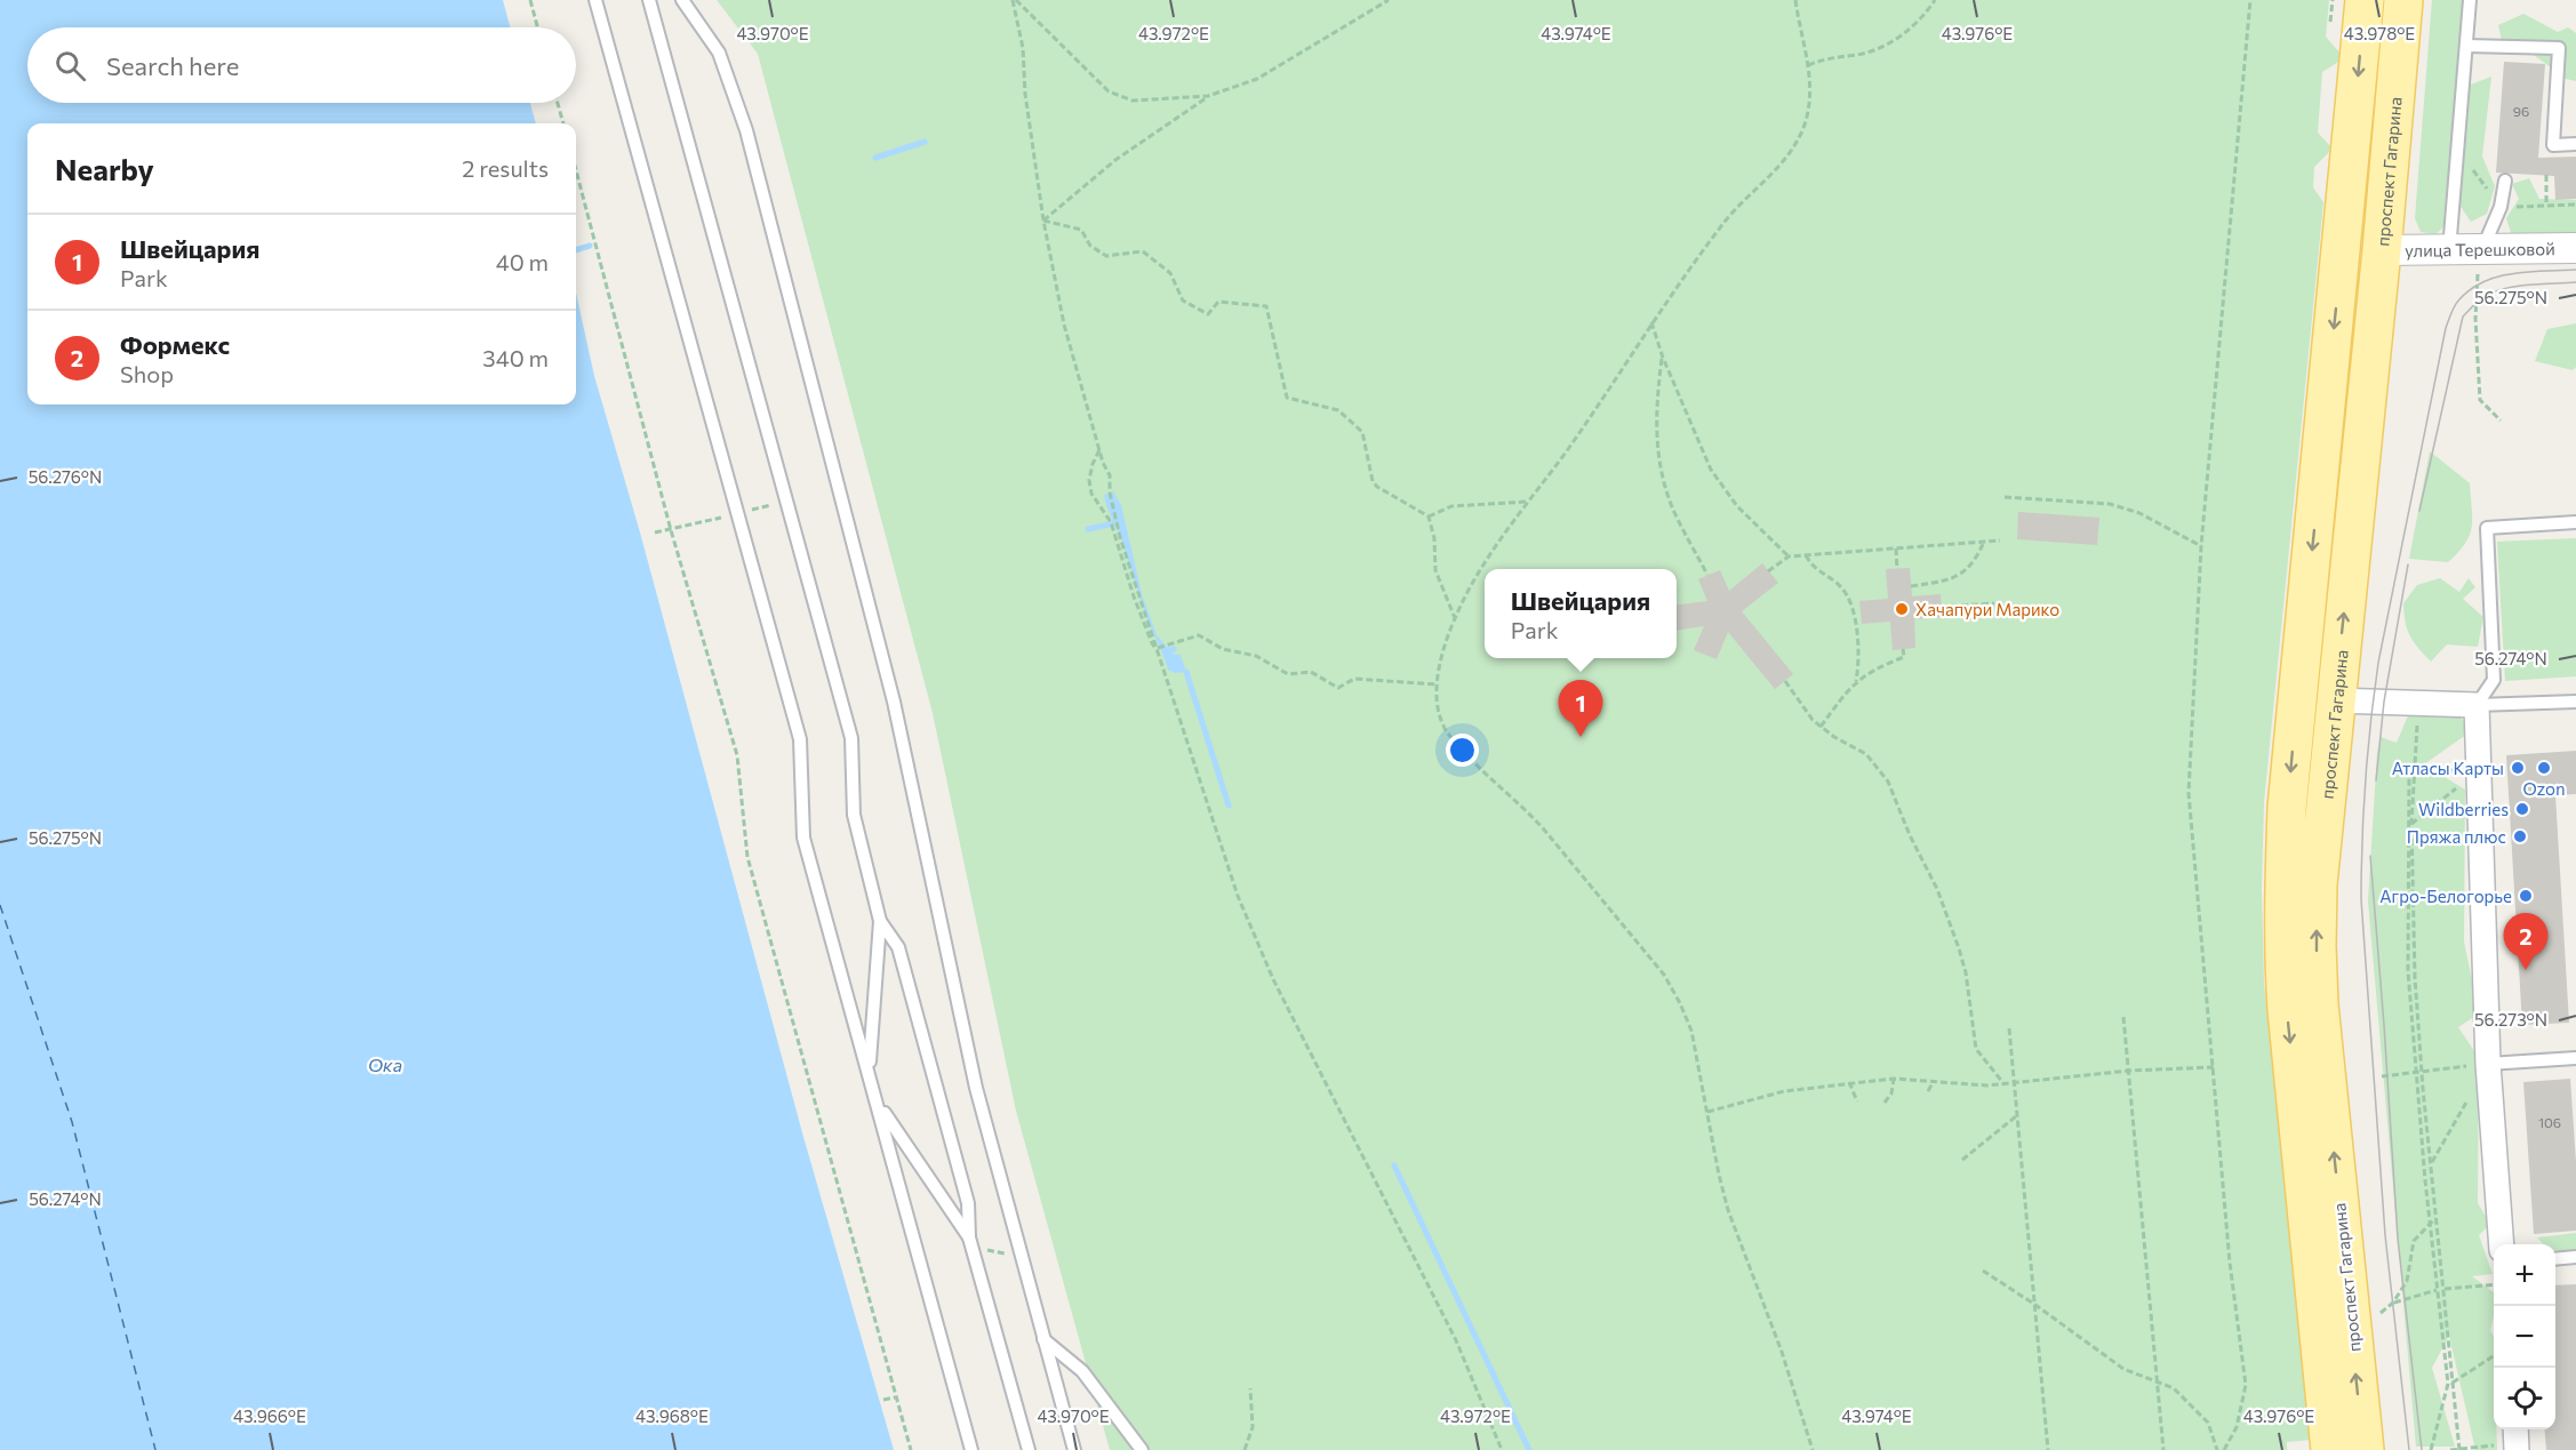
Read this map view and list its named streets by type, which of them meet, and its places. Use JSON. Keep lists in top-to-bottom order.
{
  "streets": {
    "main road": ["проспект Гагарина"],
    "street": ["улица Терешковой"]
  },
  "crossings": [
    ["проспект Гагарина", "улица Терешковой"]
  ],
  "water": ["Ока"],
  "places": [
    "Хачапури Марико",
    "Атласы Карты",
    "Ozon",
    "Wildberries",
    "Пряжа плюс",
    "Агро-Белогорье"
  ],
  "house_numbers": ["96", "106"],
  "page": {
    "search": "Search here",
    "heading": ["Nearby", "2 results"],
    "list": [
      {
        "mark": "1",
        "name": "Швейцария",
        "note": "Park",
        "value": "40 m"
      },
      {
        "mark": "2",
        "name": "Формекс",
        "note": "Shop",
        "value": "340 m"
      }
    ],
    "popup": ["Швейцария", "Park"],
    "pins": ["1", "2"],
    "map_buttons": ["+", "−"]
  },
  "coordinates": [
    "43.970°E",
    "43.972°E",
    "43.974°E",
    "43.976°E",
    "43.978°E",
    "56.275°N",
    "56.276°N",
    "56.274°N",
    "56.273°N",
    "43.966°E",
    "43.968°E"
  ]
}
